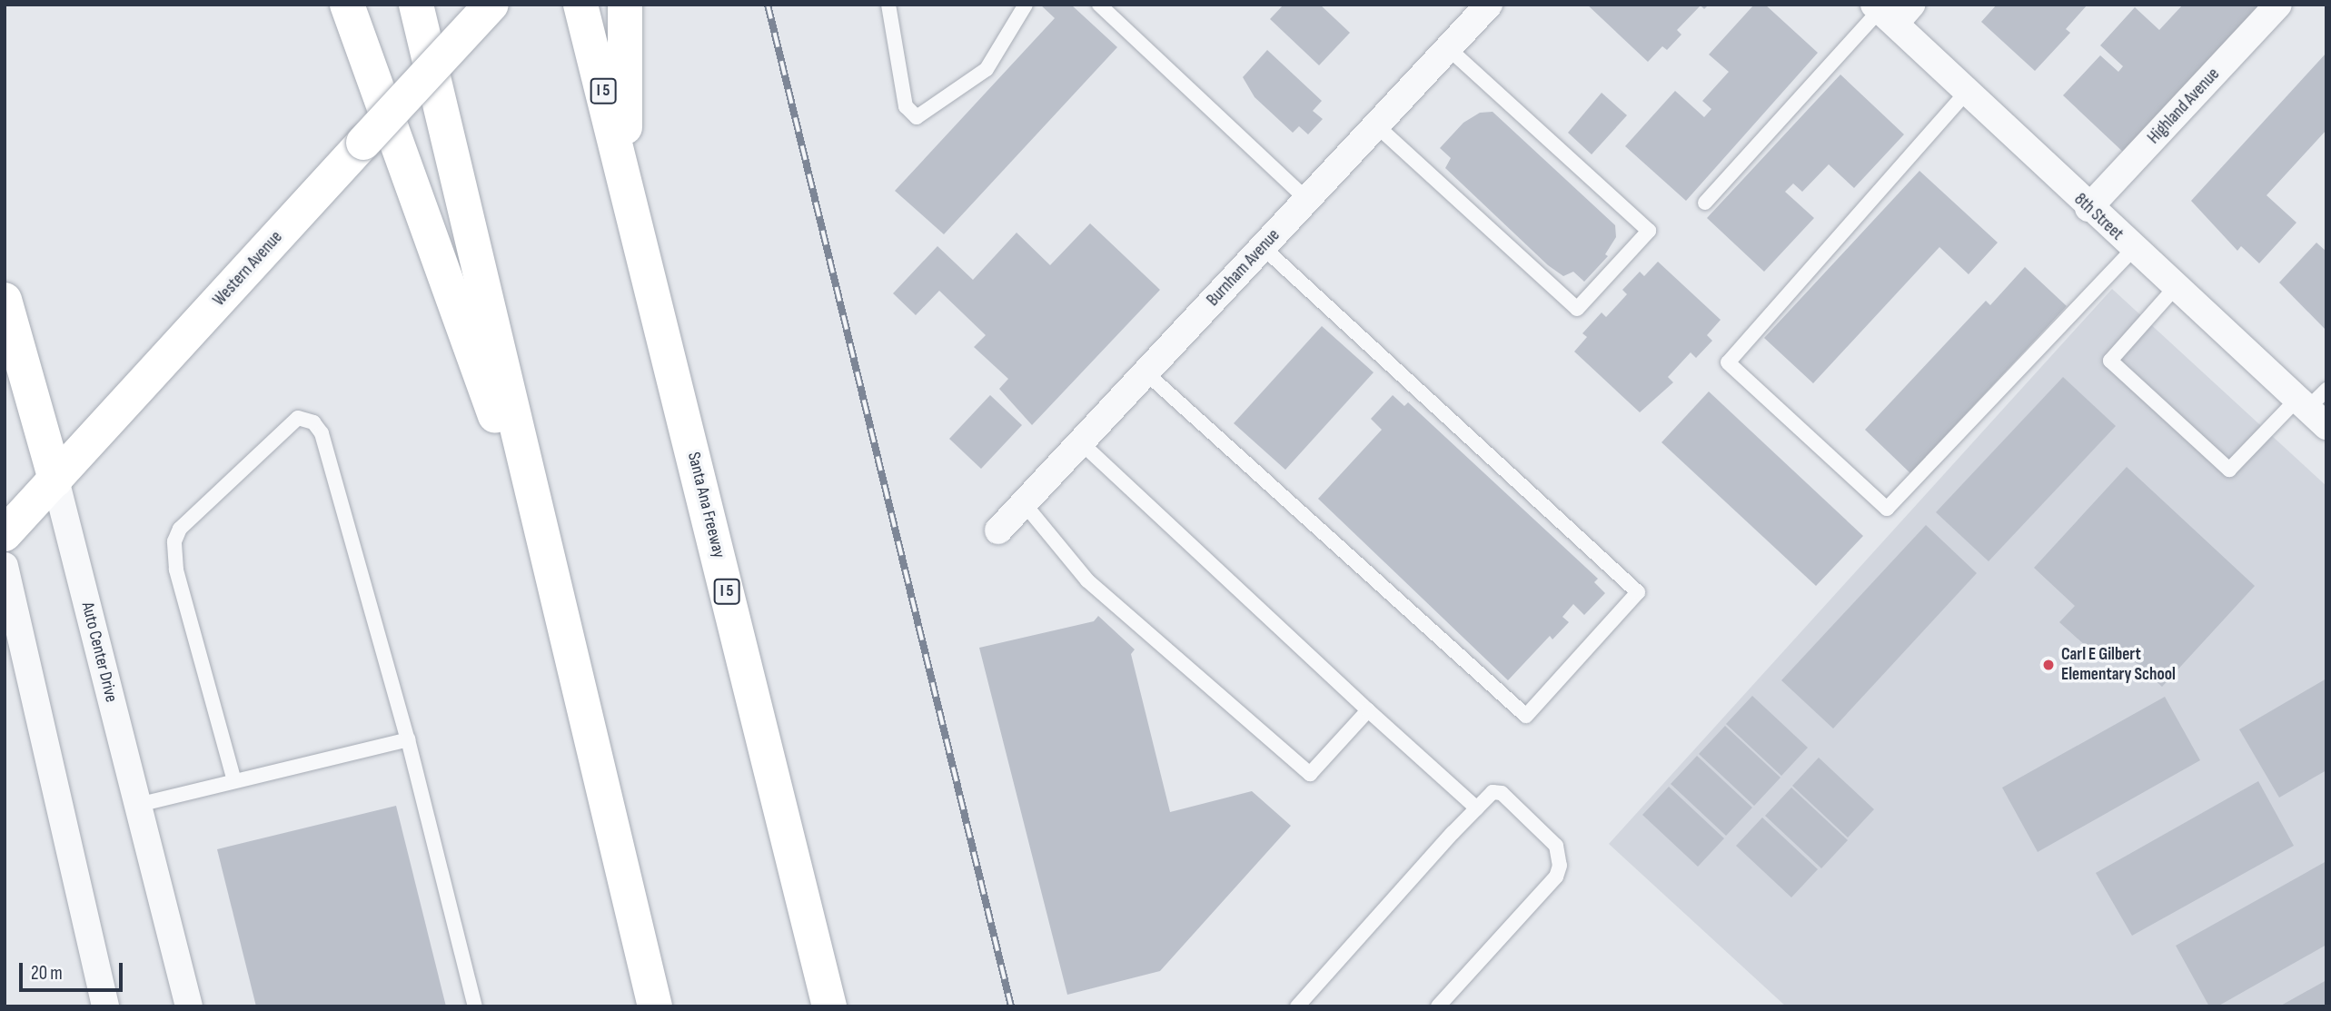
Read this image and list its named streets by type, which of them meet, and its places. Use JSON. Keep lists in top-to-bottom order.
{
  "streets": {
    "main road": [
      "I 5",
      "Western Avenue",
      "Santa Ana Freeway",
      "Auto Center Drive"
    ],
    "street": ["Highland Avenue", "8th Street", "Burnham Avenue"]
  },
  "crossings": [
    ["Highland Avenue", "8th Street"],
    ["Western Avenue", "Auto Center Drive"]
  ],
  "places": ["Carl E Gilbert Elementary School"],
  "scale_bar": "20 m"
}
